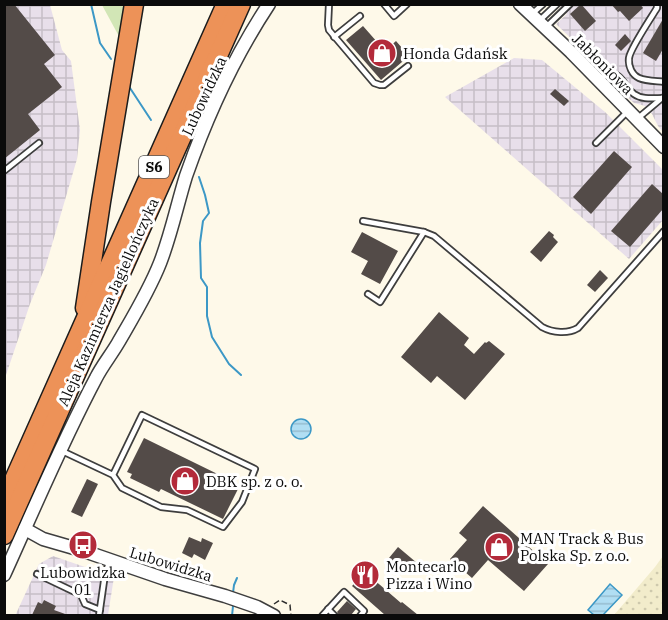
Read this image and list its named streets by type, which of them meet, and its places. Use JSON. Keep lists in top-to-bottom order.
{
  "streets": {
    "highway": ["S6", "Aleja Kazimierza Jagiellończyka"],
    "street": ["Jabłoniowa", "Lubowidzka"]
  },
  "places": {
    "shop": ["Honda Gdańsk", "DBK sp. z o. o.", "MAN Track & Bus Polska Sp. z o.o."],
    "bus stop": ["Lubowidzka 01"],
    "restaurant": ["Montecarlo Pizza i Wino"]
  }
}
